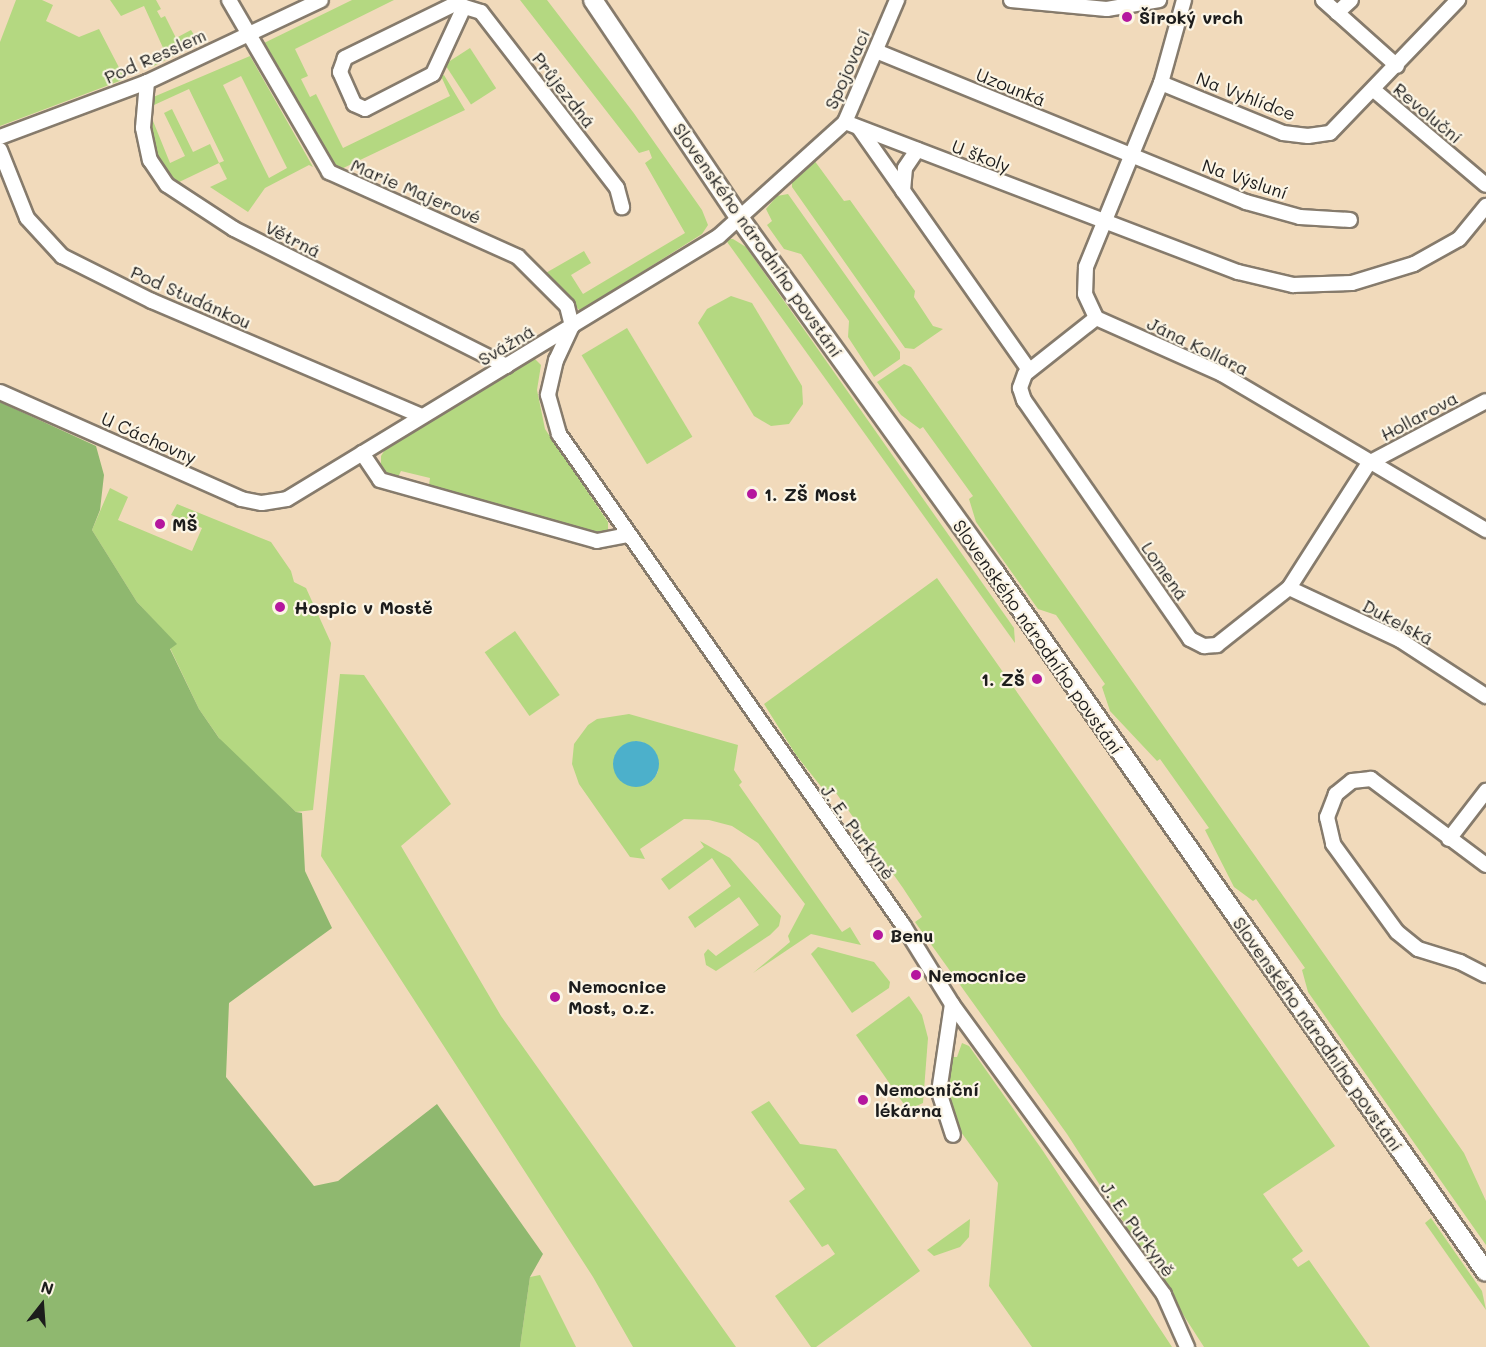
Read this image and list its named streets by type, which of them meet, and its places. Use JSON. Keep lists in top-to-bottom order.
{
  "streets": {
    "street": [
      "Pod Resslem",
      "Spojovací",
      "Uzounká",
      "Průjezdná",
      "Na Vyhlídce",
      "Revoluční",
      "U školy",
      "Na Výsluní",
      "Marie Majerové",
      "Větrná",
      "Slovenského národního povstání",
      "Pod Studánkou",
      "Svážná",
      "Jána Kollára",
      "Hollarova",
      "U Cáchovny",
      "Lomená",
      "Dukelská",
      "J. E. Purkyně"
    ]
  },
  "crossings": [
    ["Pod Resslem", "Marie Majerové"],
    ["Pod Resslem", "Větrná"],
    ["Spojovací", "Uzounká"],
    ["Spojovací", "U školy"],
    ["Spojovací", "Slovenského národního povstání"],
    ["Spojovací", "Svážná"],
    ["Uzounká", "Na Výsluní"],
    ["Na Vyhlídce", "Revoluční"],
    ["Marie Majerové", "Svážná"],
    ["Marie Majerové", "J. E. Purkyně"],
    ["Větrná", "Svážná"],
    ["Slovenského národního povstání", "Svážná"],
    ["Pod Studánkou", "Svážná"],
    ["Svážná", "U Cáchovny"],
    ["Svážná", "J. E. Purkyně"],
    ["Jána Kollára", "Hollarova"],
    ["Jána Kollára", "Lomená"],
    ["Hollarova", "Lomená"],
    ["Lomená", "Dukelská"]
  ],
  "places": [
    "Široký vrch",
    "1. ZŠ Most",
    "MŠ",
    "Hospic v Mostě",
    "1. ZŠ",
    "Benu",
    "Nemocnice",
    "Nemocnice Most, o.z.",
    "Nemocniční lékárna"
  ],
  "north": "top"
}
